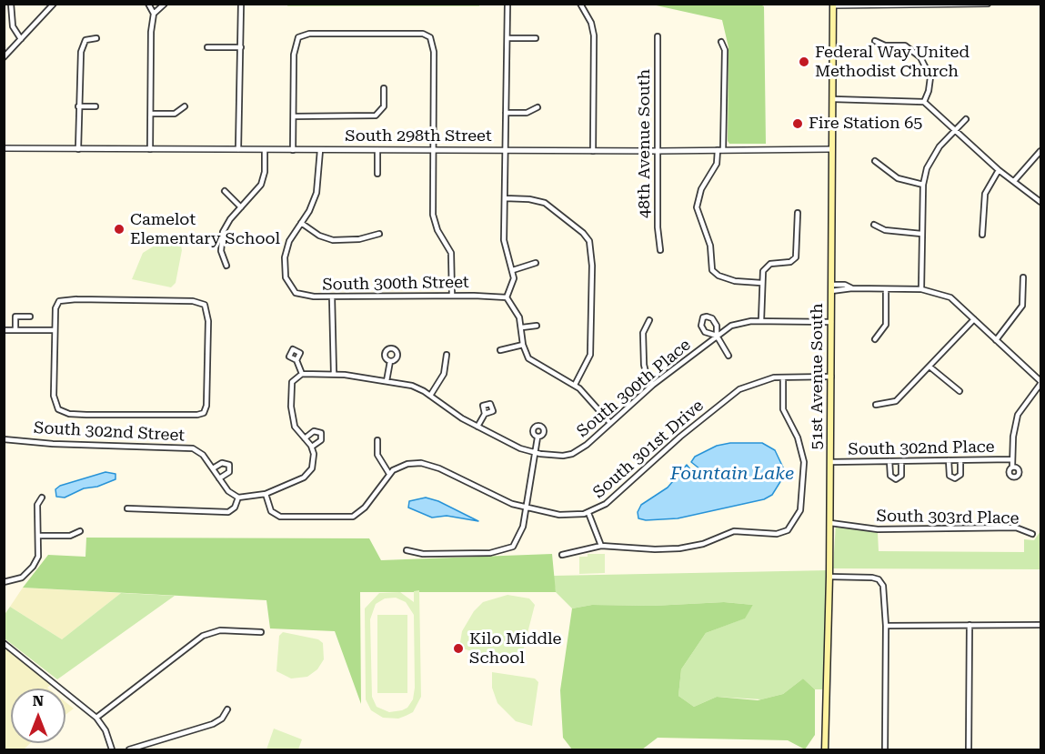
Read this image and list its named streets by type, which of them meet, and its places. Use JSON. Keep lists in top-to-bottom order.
{
  "streets": {
    "main road": ["51st Avenue South"],
    "street": [
      "South 298th Street",
      "48th Avenue South",
      "South 300th Street",
      "South 300th Place",
      "South 302nd Street",
      "South 302nd Place",
      "South 301st Drive",
      "South 303rd Place"
    ]
  },
  "crossings": [
    ["South 298th Street", "48th Avenue South"],
    ["South 298th Street", "51st Avenue South"],
    ["51st Avenue South", "South 300th Place"],
    ["51st Avenue South", "South 302nd Place"],
    ["51st Avenue South", "South 301st Drive"],
    ["51st Avenue South", "South 303rd Place"]
  ],
  "water": ["Fountain Lake"],
  "places": [
    "Federal Way United Methodist Church",
    "Fire Station 65",
    "Camelot Elementary School",
    "Kilo Middle School"
  ],
  "north": "top"
}
